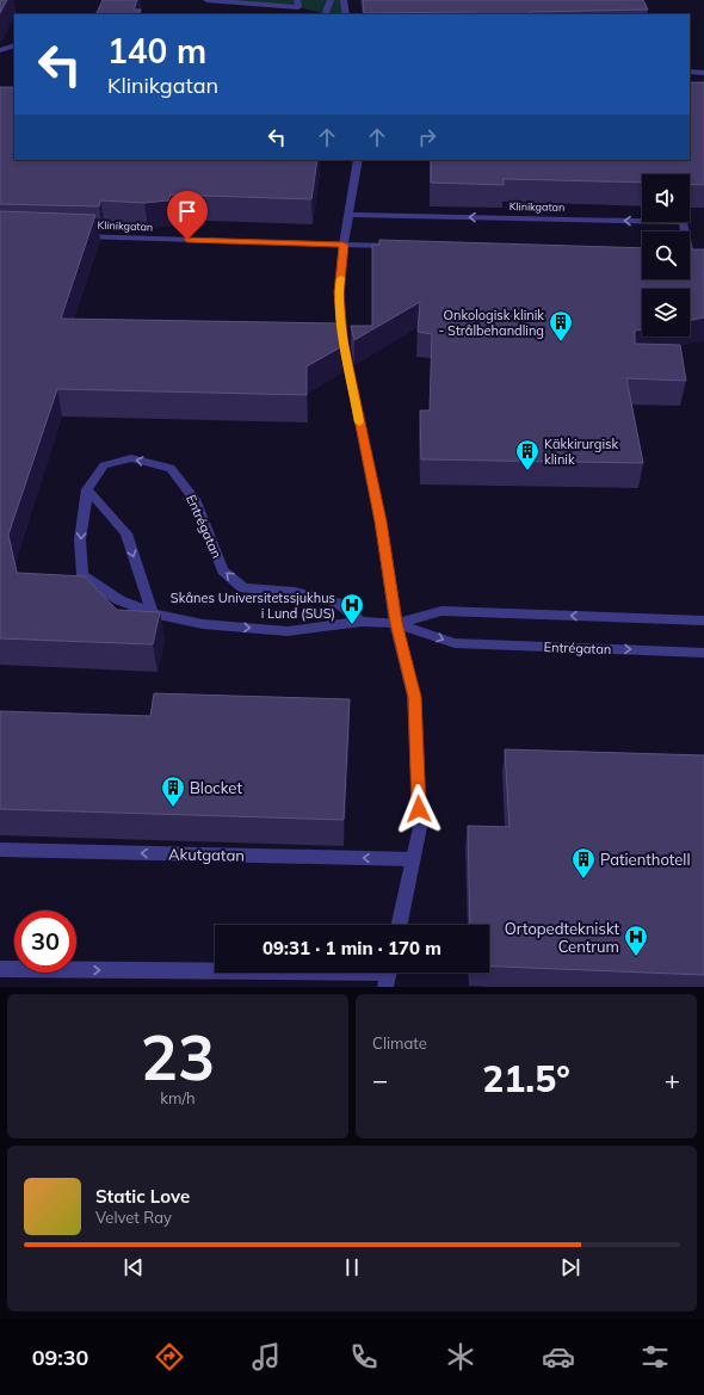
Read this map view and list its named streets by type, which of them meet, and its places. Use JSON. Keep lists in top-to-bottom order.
{
  "streets": {
    "street": ["Klinikgatan", "Entrégatan", "Akutgatan"]
  },
  "one_way": ["Klinikgatan", "Akutgatan"],
  "places": {
    "building": [
      "Onkologisk klinik - Strålbehandling",
      "Käkkirurgisk klinik",
      "Blocket",
      "Patienthotell"
    ],
    "hospital": ["Skånes Universitetssjukhus i Lund (SUS)", "Ortopedtekniskt Centrum"]
  },
  "page": {
    "turn": ["140 m", "Klinikgatan"],
    "limit": "30",
    "trip": "09:31 · 1 min · 170 m",
    "tile": [
      ["23", "km/h"],
      "Climate"
    ],
    "heat": ["−", "21.5°", "+"],
    "song": ["Static Love", "Velvet Ray"],
    "tabs": "09:30"
  }
}
